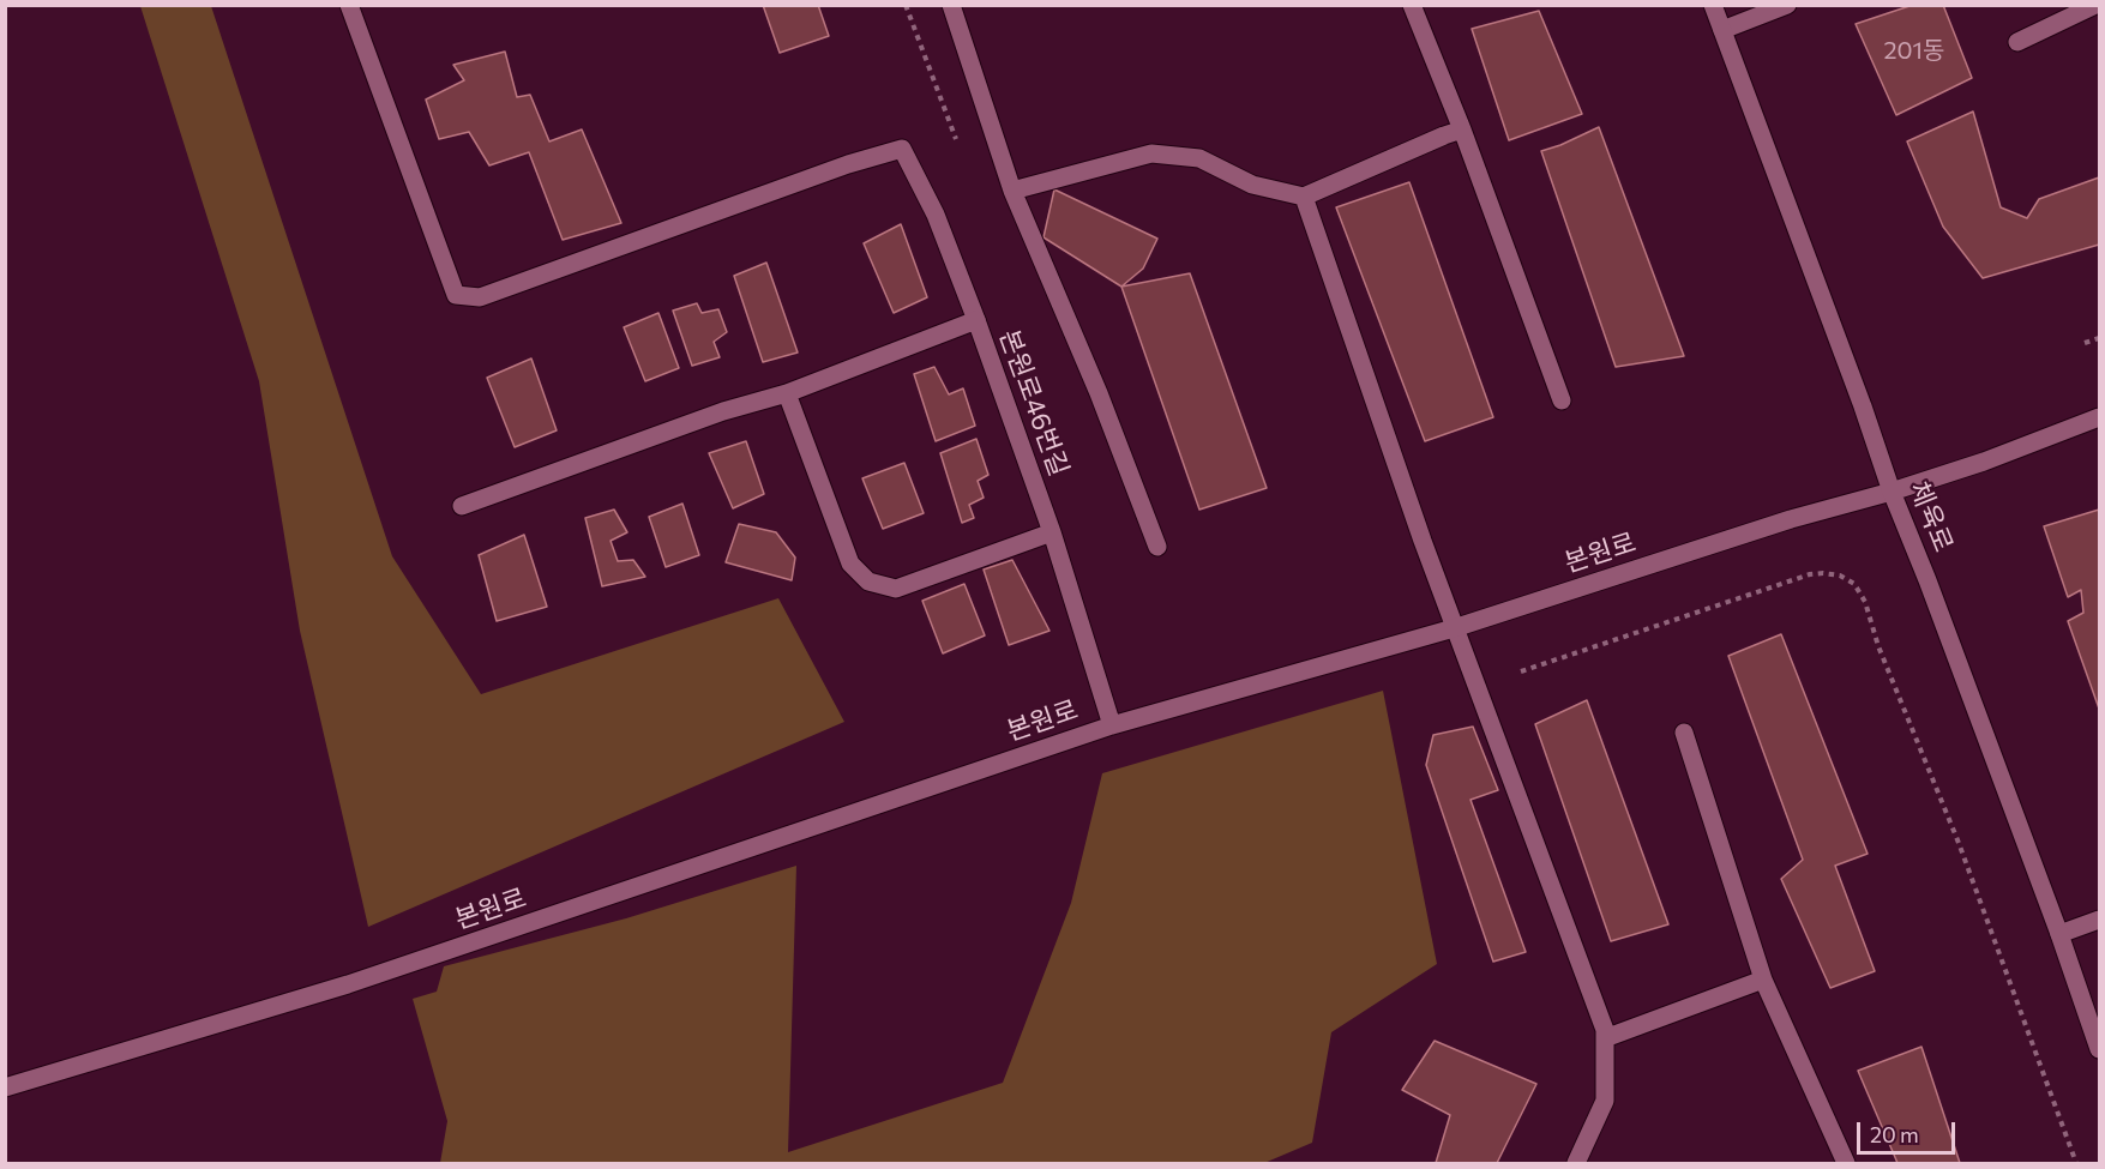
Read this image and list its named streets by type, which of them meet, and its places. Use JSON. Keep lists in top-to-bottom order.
{
  "streets": {
    "street": ["본원로46번길", "체육로", "본원로"]
  },
  "crossings": [
    ["본원로46번길", "본원로"],
    ["체육로", "본원로"]
  ],
  "house_numbers": ["201동"],
  "scale_bar": "20 m"
}
